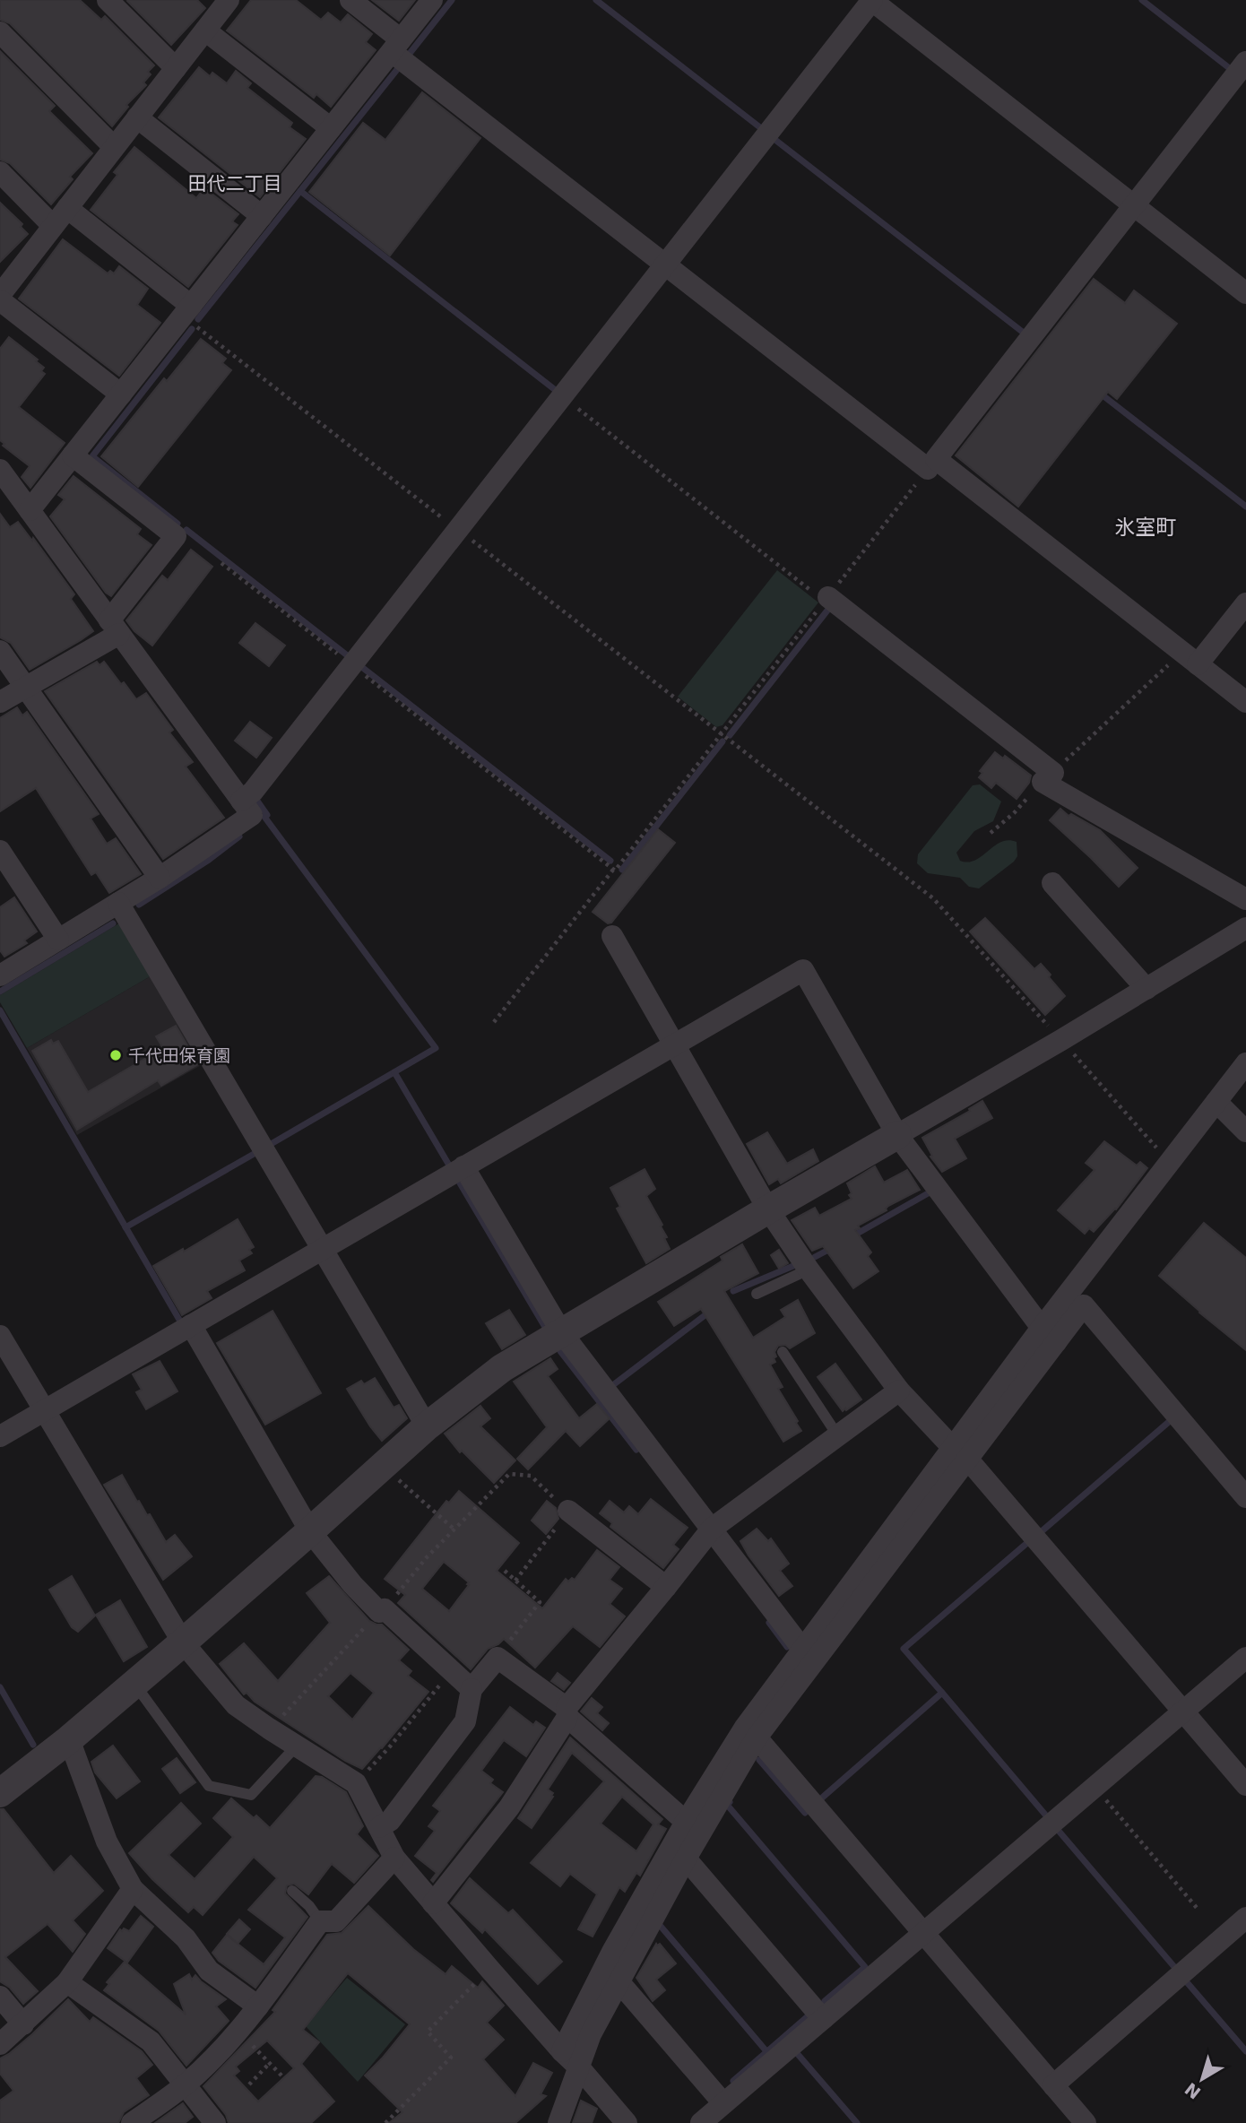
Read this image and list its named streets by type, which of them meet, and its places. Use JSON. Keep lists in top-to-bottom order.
{
  "districts": ["田代二丁目", "氷室町"],
  "places": ["千代田保育園"],
  "north": "bottom left"
}
